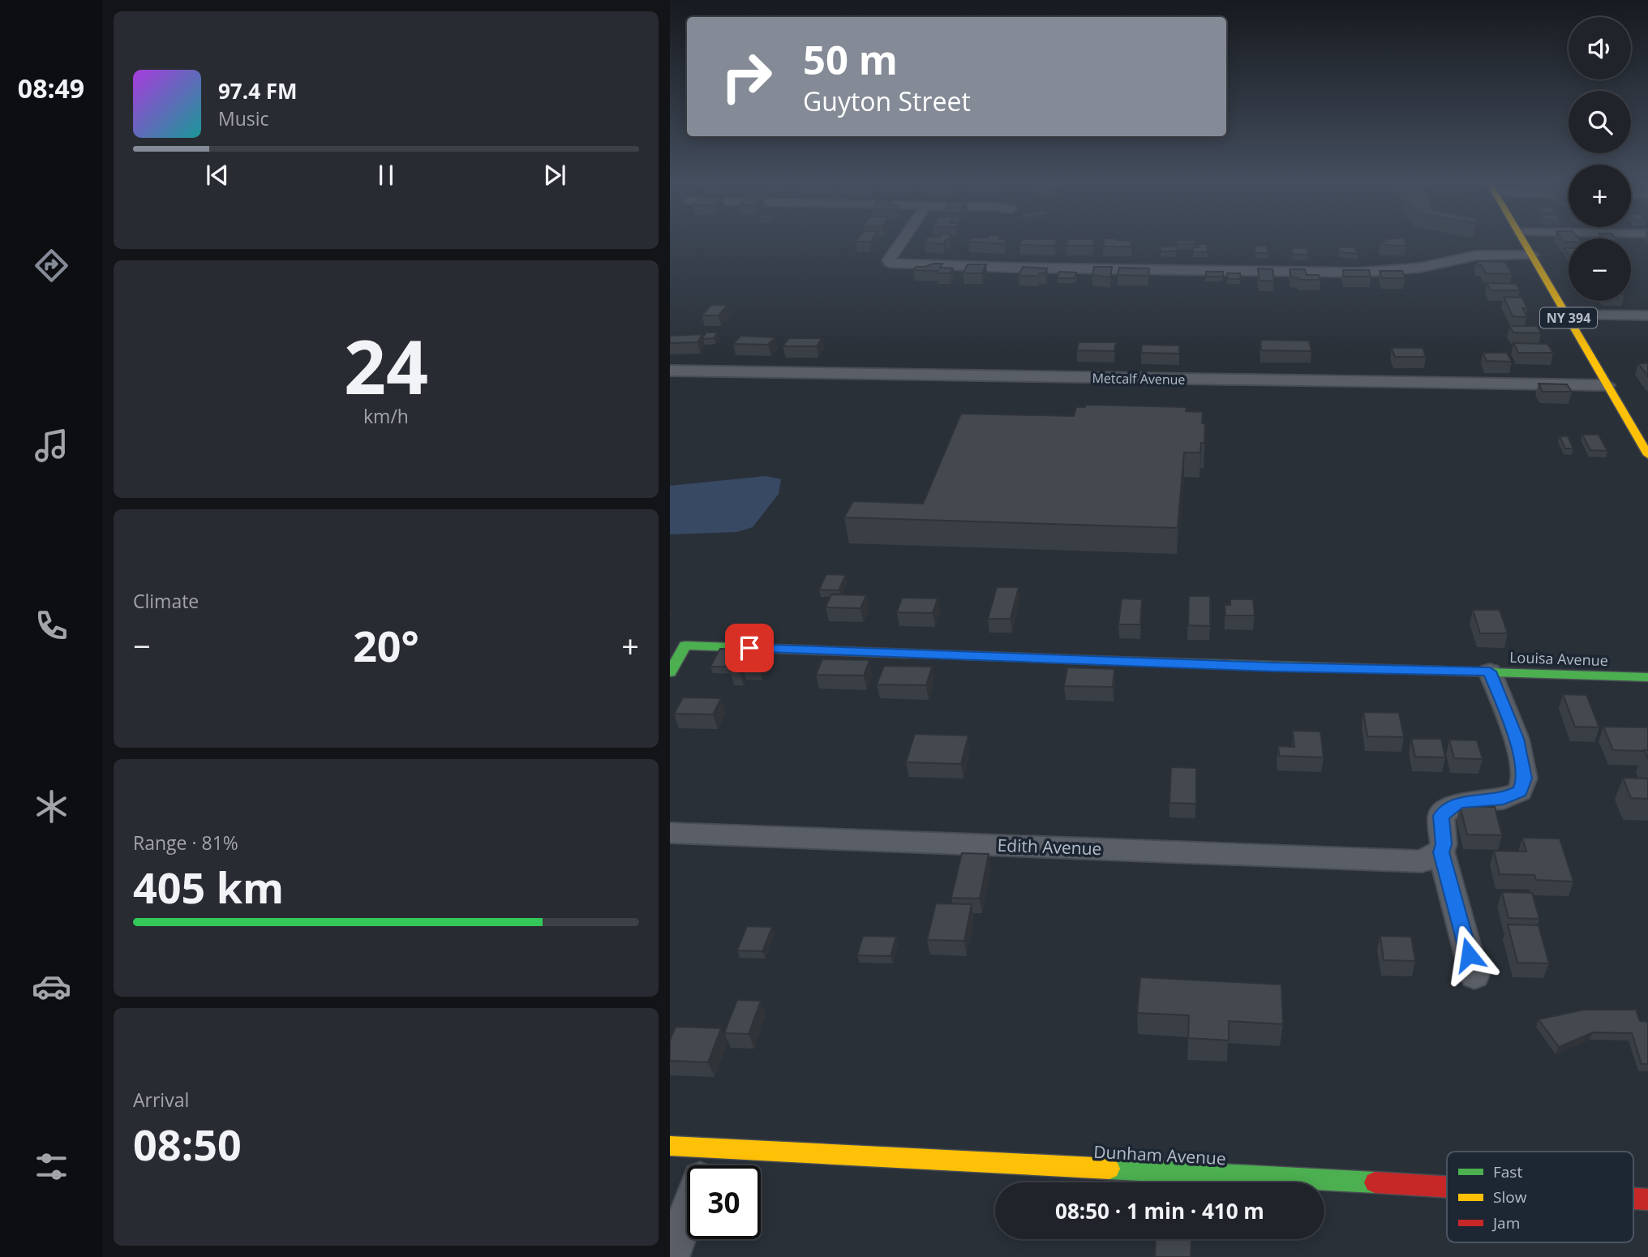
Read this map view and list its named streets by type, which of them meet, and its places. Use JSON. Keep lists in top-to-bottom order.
{
  "streets": {
    "street": [
      "NY 394",
      "Metcalf Avenue",
      "Louisa Avenue",
      "Edith Avenue",
      "Dunham Avenue"
    ]
  },
  "crossings": [
    ["NY 394", "Metcalf Avenue"]
  ],
  "legend": ["Fast", "Slow", "Jam"],
  "page": {
    "tabs": "08:49",
    "map_buttons": ["+", "−"],
    "turn": ["50 m", "Guyton Street"],
    "song": ["97.4 FM", "Music"],
    "tile": [
      ["24", "km/h"],
      "Climate",
      ["Range · 81%", "405 km"],
      ["Arrival", "08:50"]
    ],
    "heat": ["−", "20°", "+"],
    "limit": "30",
    "trip": "08:50 · 1 min · 410 m"
  }
}
